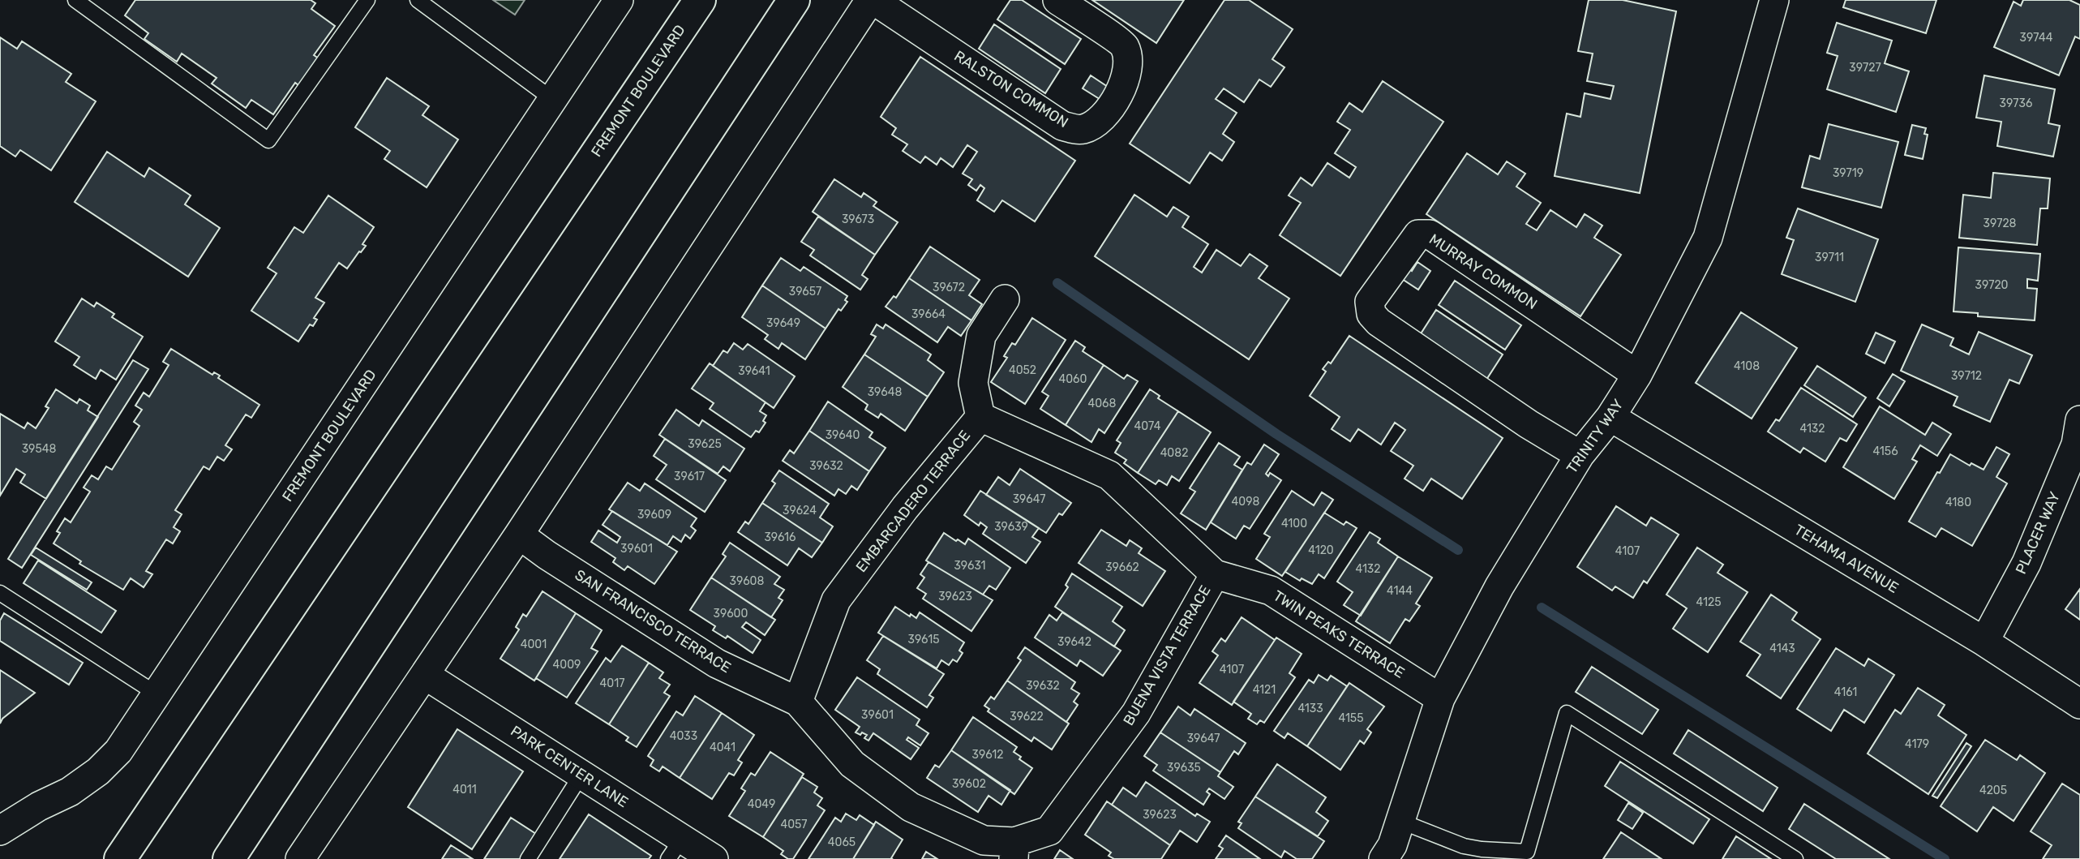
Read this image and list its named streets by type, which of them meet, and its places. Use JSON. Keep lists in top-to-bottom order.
{
  "streets": {
    "main road": ["FREMONT BOULEVARD"],
    "street": [
      "RALSTON COMMON",
      "MURRAY COMMON",
      "TRINITY WAY",
      "EMBARCADERO TERRACE",
      "PLACER WAY",
      "TEHAMA AVENUE",
      "SAN FRANCISCO TERRACE",
      "TWIN PEAKS TERRACE",
      "BUENA VISTA TERRACE",
      "PARK CENTER LANE"
    ]
  },
  "crossings": [
    ["MURRAY COMMON", "TRINITY WAY"],
    ["TRINITY WAY", "TEHAMA AVENUE"],
    ["TRINITY WAY", "TWIN PEAKS TERRACE"],
    ["EMBARCADERO TERRACE", "SAN FRANCISCO TERRACE"],
    ["EMBARCADERO TERRACE", "TWIN PEAKS TERRACE"],
    ["PLACER WAY", "TEHAMA AVENUE"],
    ["SAN FRANCISCO TERRACE", "BUENA VISTA TERRACE"],
    ["TWIN PEAKS TERRACE", "BUENA VISTA TERRACE"]
  ],
  "house_numbers": [
    "39744",
    "39727",
    "39736",
    "39719",
    "39673",
    "39728",
    "39711",
    "39720",
    "39672",
    "39657",
    "39664",
    "39649",
    "4108",
    "4052",
    "39641",
    "39712",
    "4060",
    "39648",
    "4068",
    "4074",
    "4132",
    "39640",
    "39625",
    "39548",
    "4156",
    "4082",
    "39632",
    "39617",
    "39647",
    "4098",
    "4180",
    "39624",
    "39609",
    "4100",
    "39639",
    "39616",
    "39601",
    "4120",
    "4107",
    "39631",
    "39662",
    "4132",
    "39608",
    "4144",
    "39623",
    "4125",
    "39600",
    "39615",
    "39642",
    "4001",
    "4143",
    "4009",
    "4107",
    "4017",
    "39632",
    "4121",
    "4161",
    "4133",
    "39601",
    "39622",
    "4155",
    "4033",
    "39647",
    "4179",
    "4041",
    "39612",
    "39635",
    "39602",
    "4011",
    "4205",
    "4049",
    "39623",
    "4057",
    "4065"
  ]
}
